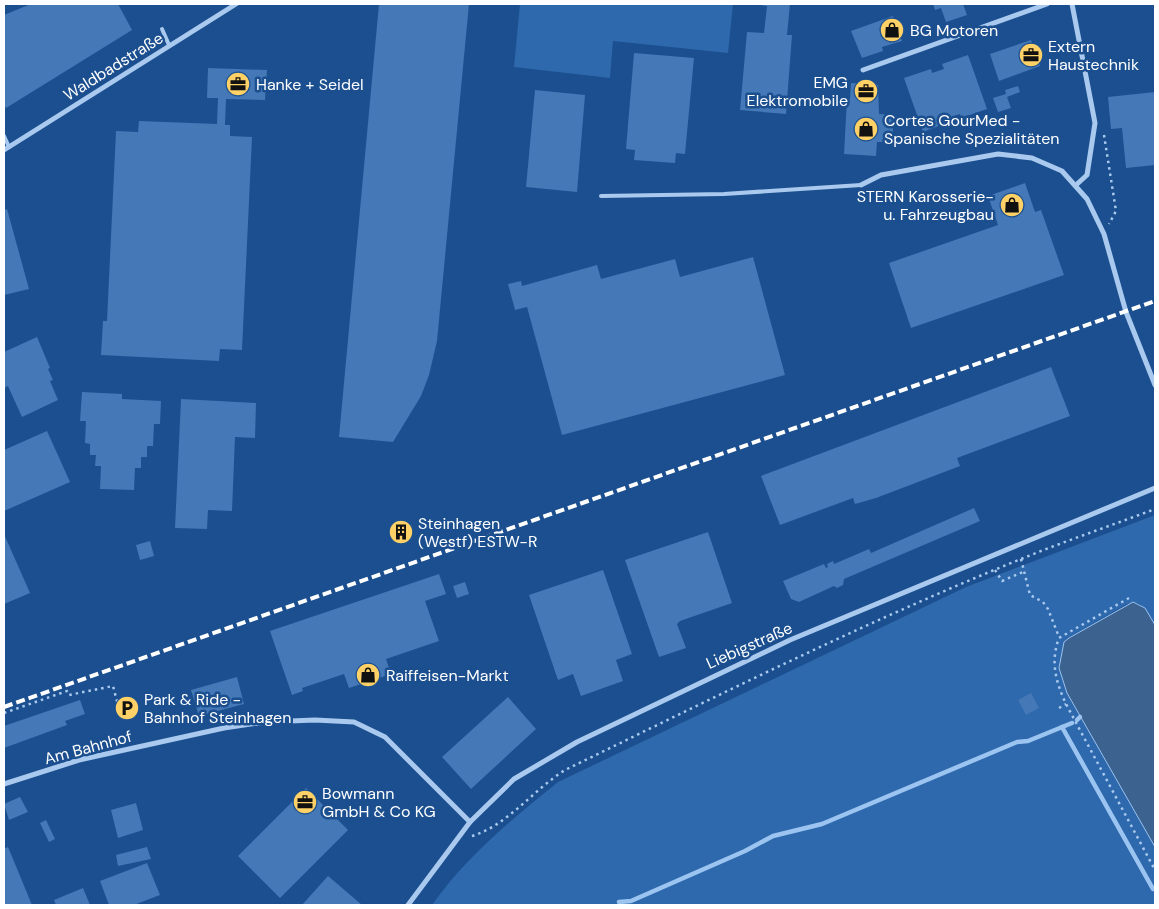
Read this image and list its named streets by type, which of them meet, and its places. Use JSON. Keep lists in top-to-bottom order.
{
  "streets": {
    "street": ["Waldbadstraße", "Liebigstraße", "Am Bahnhof"]
  },
  "crossings": [
    ["Liebigstraße", "Am Bahnhof"]
  ],
  "places": {
    "shop": [
      "BG Motoren",
      "Cortes GourMed - Spanische Spezialitäten",
      "STERN Karosserie- u. Fahrzeugbau",
      "Raiffeisen-Markt"
    ],
    "office": [
      "Extern Haustechnik",
      "Hanke + Seidel",
      "EMG Elektromobile",
      "Bowmann GmbH & Co KG"
    ],
    "building": ["Steinhagen (Westf) ESTW-R"],
    "parking": ["Park & Ride - Bahnhof Steinhagen"]
  }
}
